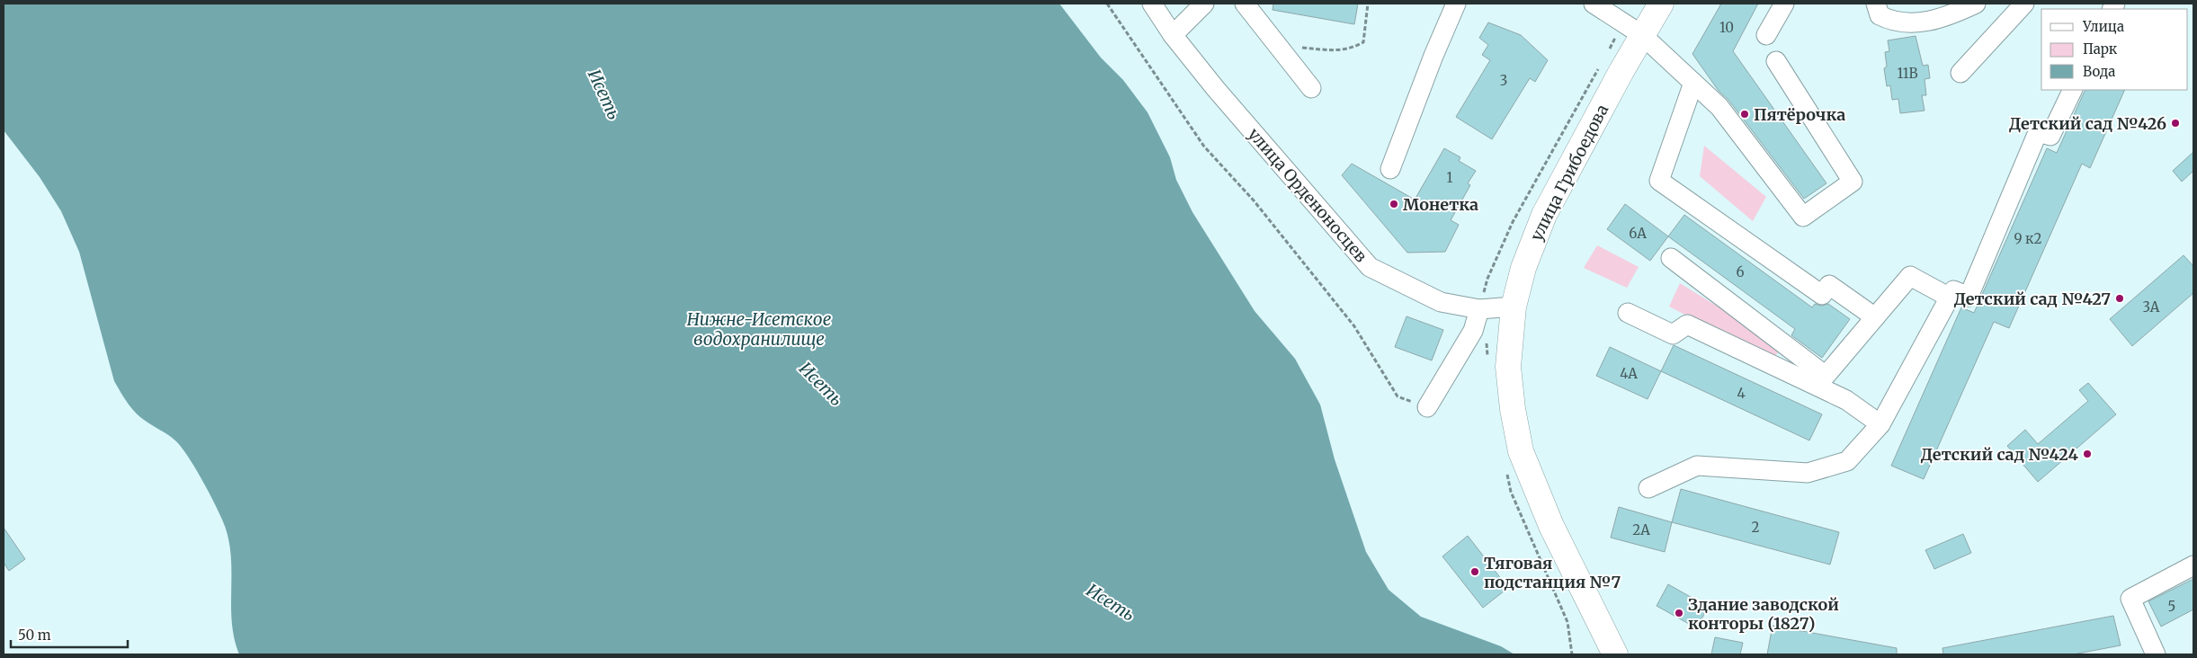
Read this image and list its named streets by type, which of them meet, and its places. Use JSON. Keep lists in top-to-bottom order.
{
  "streets": {
    "main road": ["улица Грибоедова"],
    "street": ["улица Орденоносцев"]
  },
  "crossings": [
    ["улица Грибоедова", "улица Орденоносцев"]
  ],
  "water": ["Исеть", "Нижне-Исетское водохранилище"],
  "places": [
    "Пятёрочка",
    "Детский сад №426",
    "Монетка",
    "Детский сад №427",
    "Детский сад №424",
    "Тяговая подстанция №7",
    "Здание заводской конторы (1827)"
  ],
  "house_numbers": [
    "10",
    "11В",
    "3",
    "1",
    "6А",
    "9 к2",
    "6",
    "3А",
    "4А",
    "4",
    "2",
    "2А",
    "5"
  ],
  "legend": ["Улица", "Парк", "Вода"],
  "scale_bar": "50 m"
}
